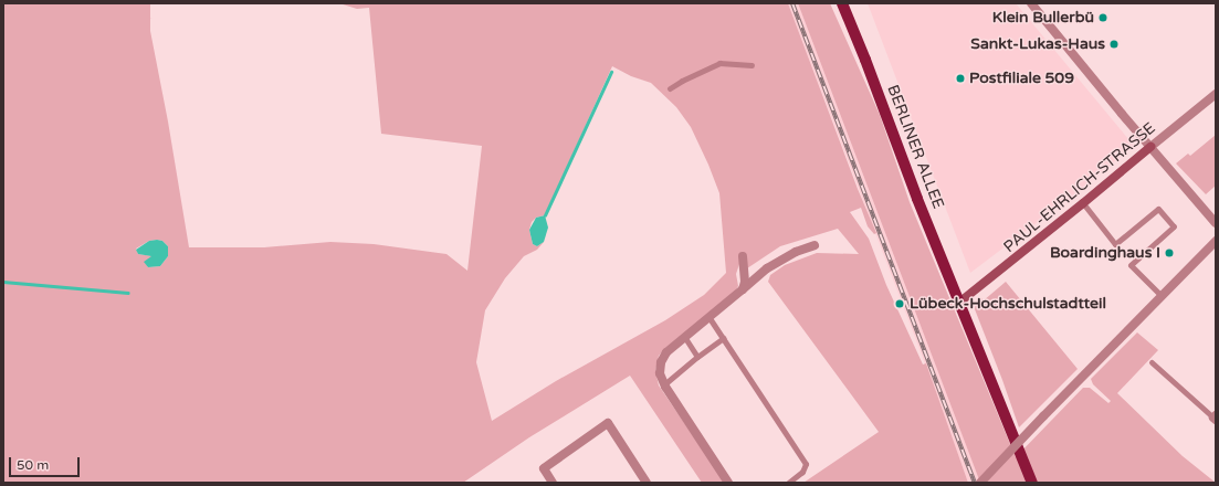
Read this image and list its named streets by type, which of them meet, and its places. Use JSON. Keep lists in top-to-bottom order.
{
  "streets": {
    "main road": ["BERLINER ALLEE"],
    "street": ["PAUL-EHRLICH-STRASSE"]
  },
  "crossings": [
    ["BERLINER ALLEE", "PAUL-EHRLICH-STRASSE"]
  ],
  "places": [
    "Klein Bullerbü",
    "Sankt-Lukas-Haus",
    "Postfiliale 509",
    "Boardinghaus I",
    "Lübeck-Hochschulstadtteil"
  ],
  "scale_bar": "50 m"
}
